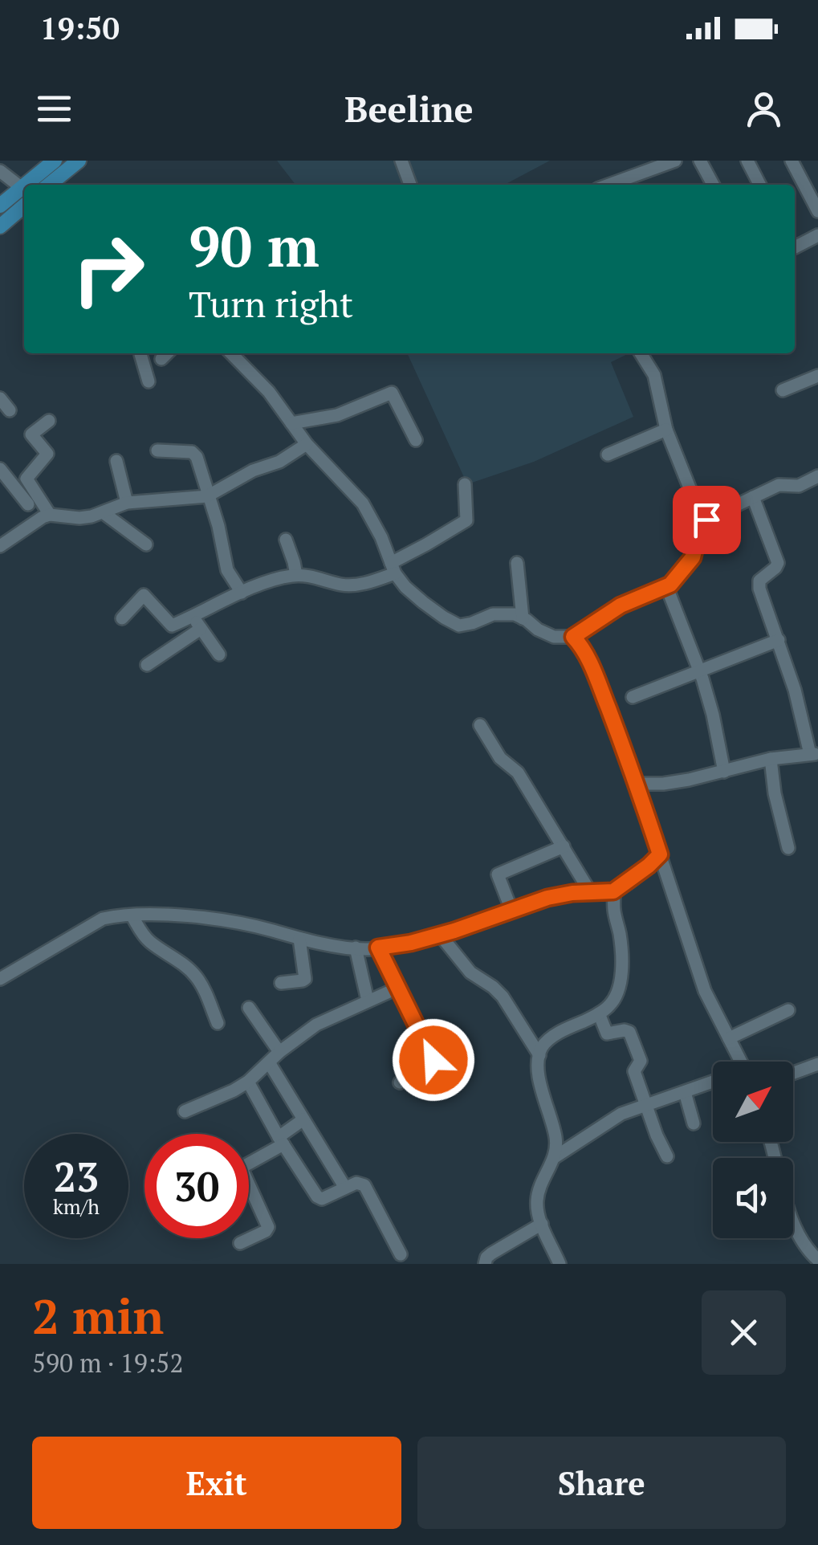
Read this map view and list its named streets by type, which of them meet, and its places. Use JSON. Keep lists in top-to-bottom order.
{
  "north": "top right",
  "page": {
    "status": "19:50",
    "header": "Beeline",
    "turn": ["90 m", "Turn right"],
    "speed": "23 km/h",
    "limit": "30",
    "heading": ["2 min", "590 m · 19:52"],
    "buttons": ["Exit", "Share"]
  }
}
